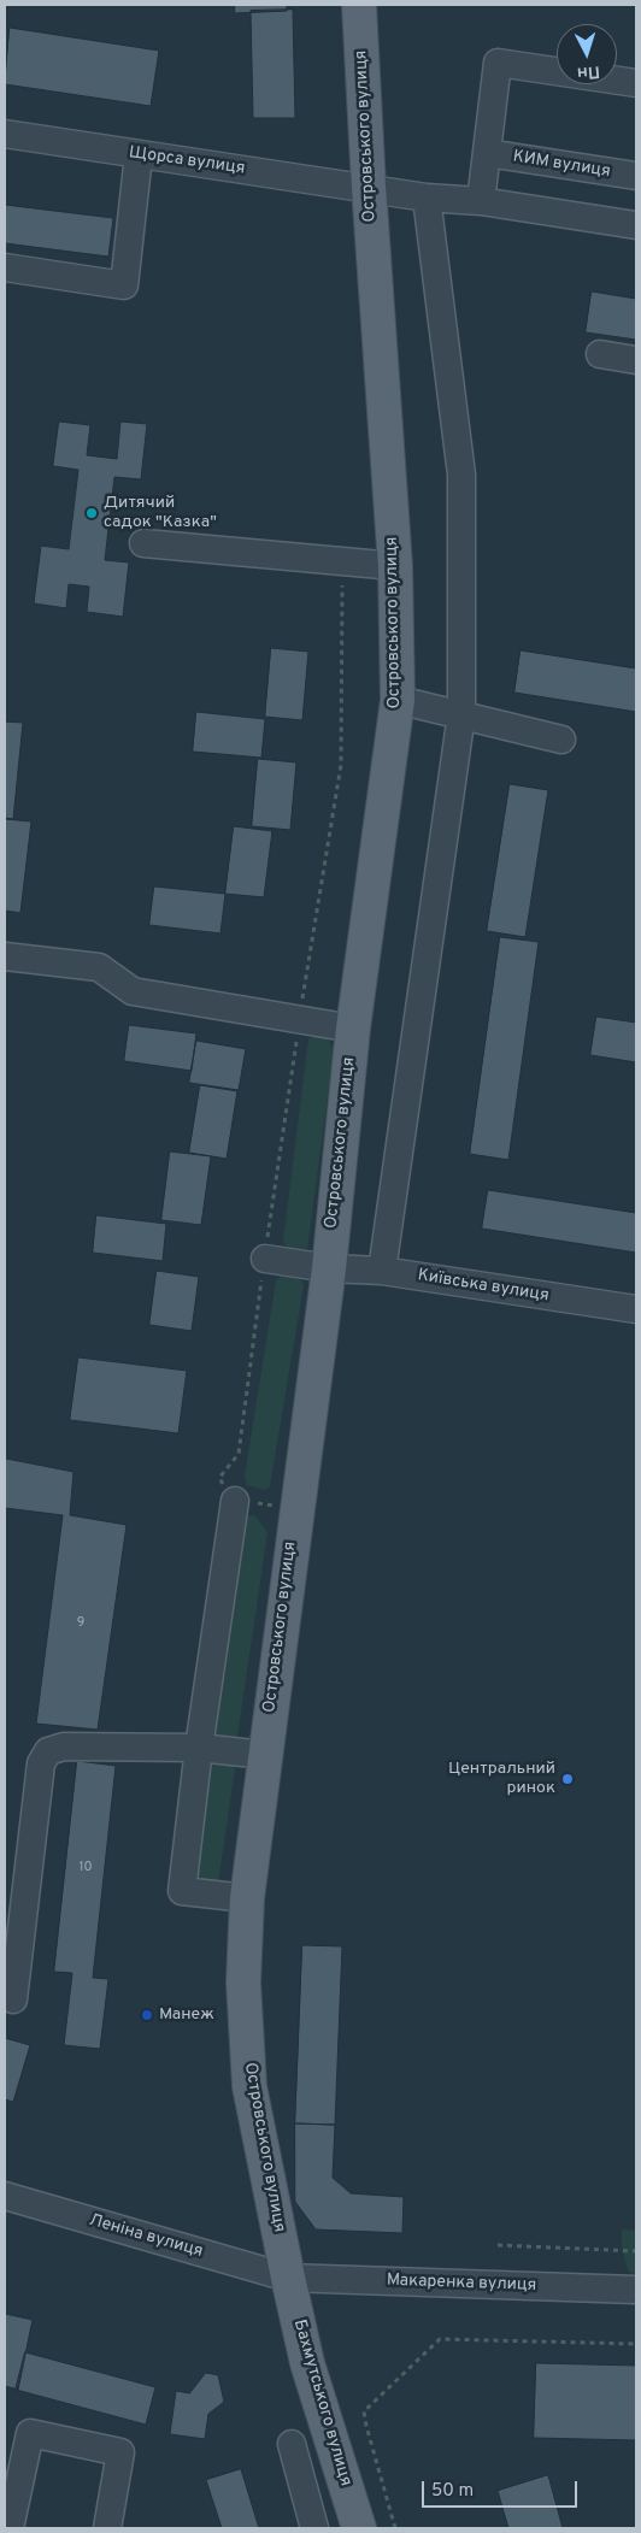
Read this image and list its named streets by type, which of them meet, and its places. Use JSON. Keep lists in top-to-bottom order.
{
  "streets": {
    "main road": ["Островського вулиця", "Бахмутського вулиця"],
    "street": [
      "Щорса вулиця",
      "КИМ вулиця",
      "Київська вулиця",
      "Леніна вулиця",
      "Макаренка вулиця"
    ]
  },
  "crossings": [
    ["Островського вулиця", "Щорса вулиця"],
    ["Островського вулиця", "Київська вулиця"],
    ["Островського вулиця", "Леніна вулиця"],
    ["Островського вулиця", "Макаренка вулиця"],
    ["Островського вулиця", "Бахмутського вулиця"],
    ["Леніна вулиця", "Макаренка вулиця"],
    ["Леніна вулиця", "Бахмутського вулиця"],
    ["Макаренка вулиця", "Бахмутського вулиця"]
  ],
  "places": ["Дитячий садок \"Казка\"", "Центральний ринок", "Манеж"],
  "house_numbers": ["9", "10"],
  "scale_bar": "50 m",
  "north": "bottom"
}
